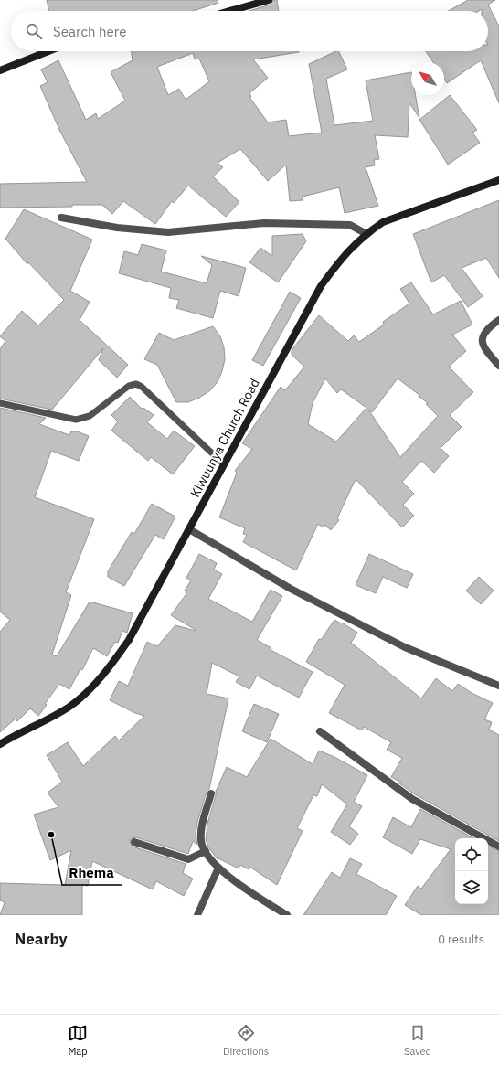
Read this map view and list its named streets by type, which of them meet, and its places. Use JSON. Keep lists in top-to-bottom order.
{
  "streets": {
    "street": ["Kiwuunya Church Road"]
  },
  "places": ["Rhema"],
  "north": "top left",
  "page": {
    "search": "Search here",
    "heading": ["Nearby", "0 results"],
    "nav": ["Map", "Directions", "Saved"]
  }
}
